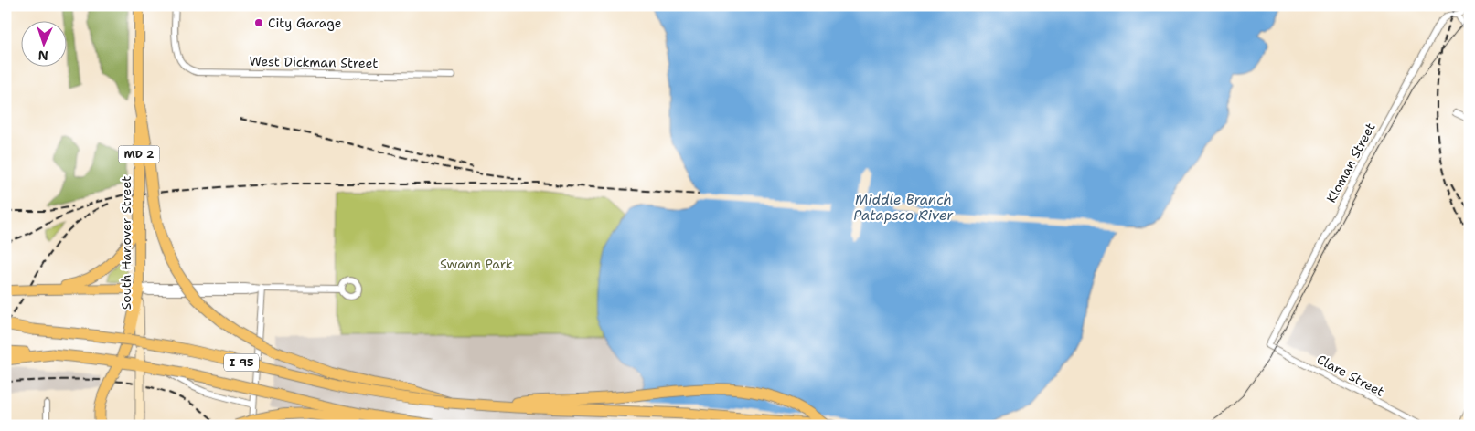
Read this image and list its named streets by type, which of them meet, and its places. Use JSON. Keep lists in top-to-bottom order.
{
  "streets": {
    "highway": ["I 95"],
    "main road": ["MD 2", "South Hanover Street"],
    "street": ["West Dickman Street", "Kloman Street", "Clare Street"]
  },
  "crossings": [
    ["Kloman Street", "Clare Street"]
  ],
  "water": ["Middle Branch Patapsco River"],
  "parks": ["Swann Park"],
  "places": ["City Garage"],
  "north": "bottom"
}
